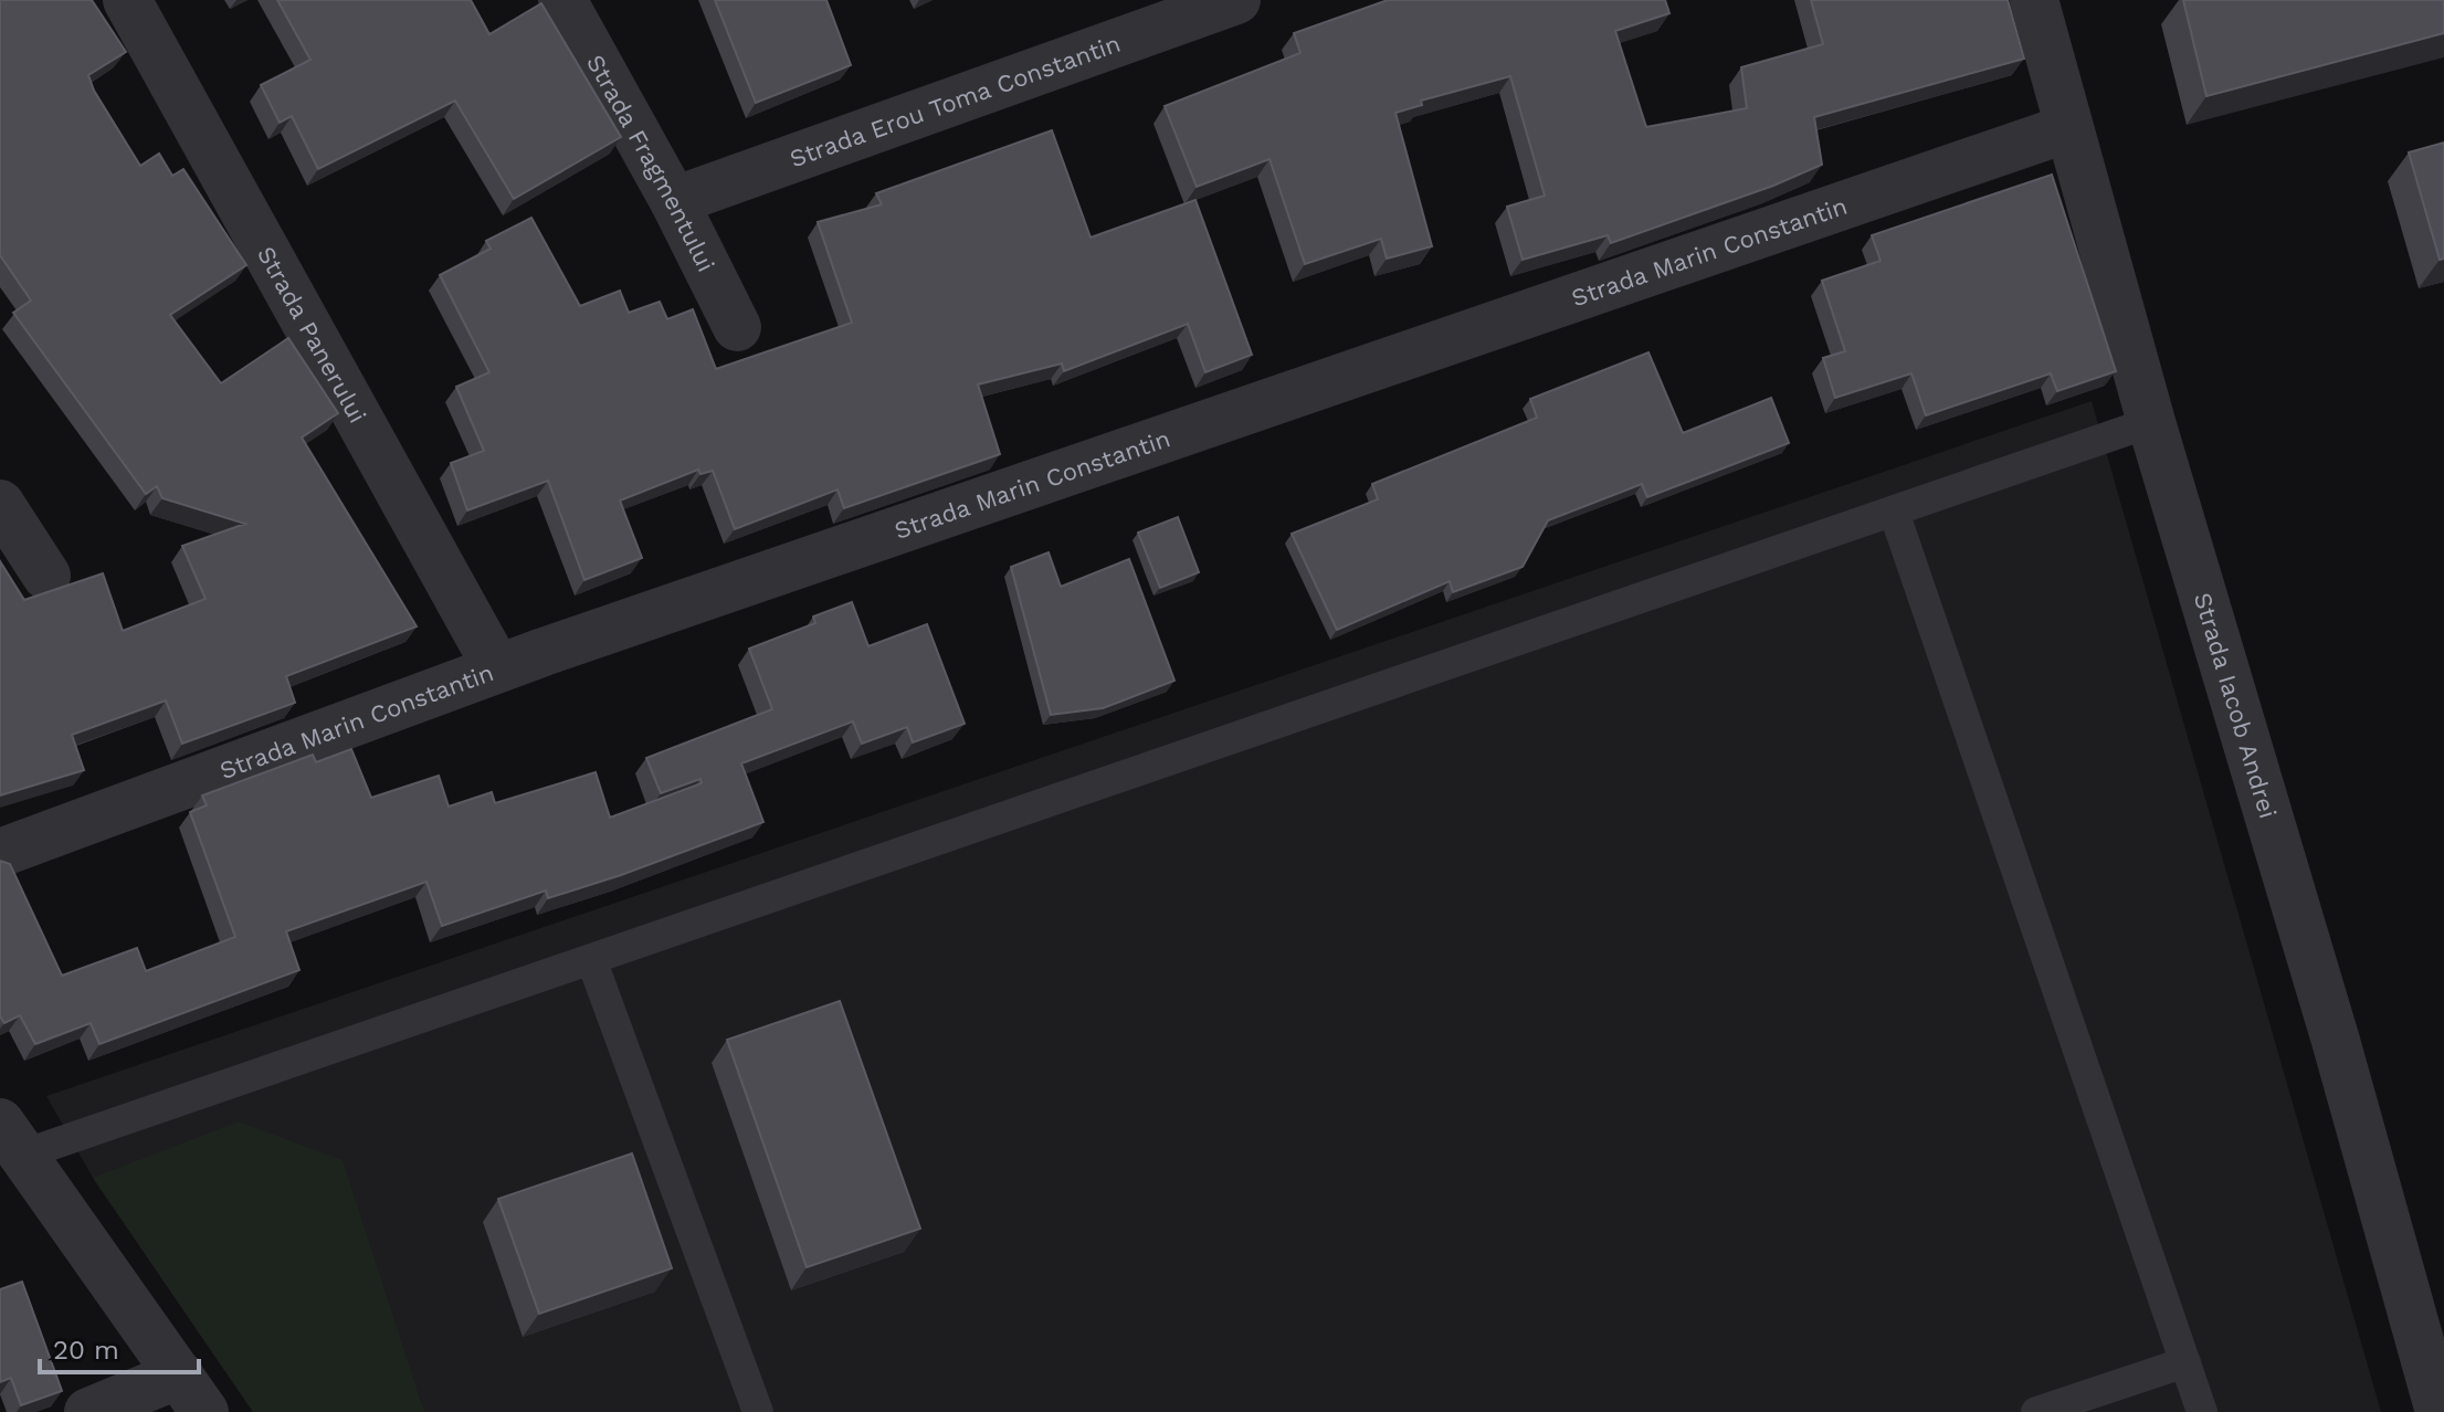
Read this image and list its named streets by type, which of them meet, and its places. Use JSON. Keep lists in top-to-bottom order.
{
  "streets": {
    "street": [
      "Strada Erou Toma Constantin",
      "Strada Fragmentului",
      "Strada Marin Constantin",
      "Strada Panerului",
      "Strada Iacob Andrei"
    ]
  },
  "crossings": [
    ["Strada Erou Toma Constantin", "Strada Fragmentului"],
    ["Strada Marin Constantin", "Strada Panerului"],
    ["Strada Marin Constantin", "Strada Iacob Andrei"]
  ],
  "scale_bar": "20 m"
}
